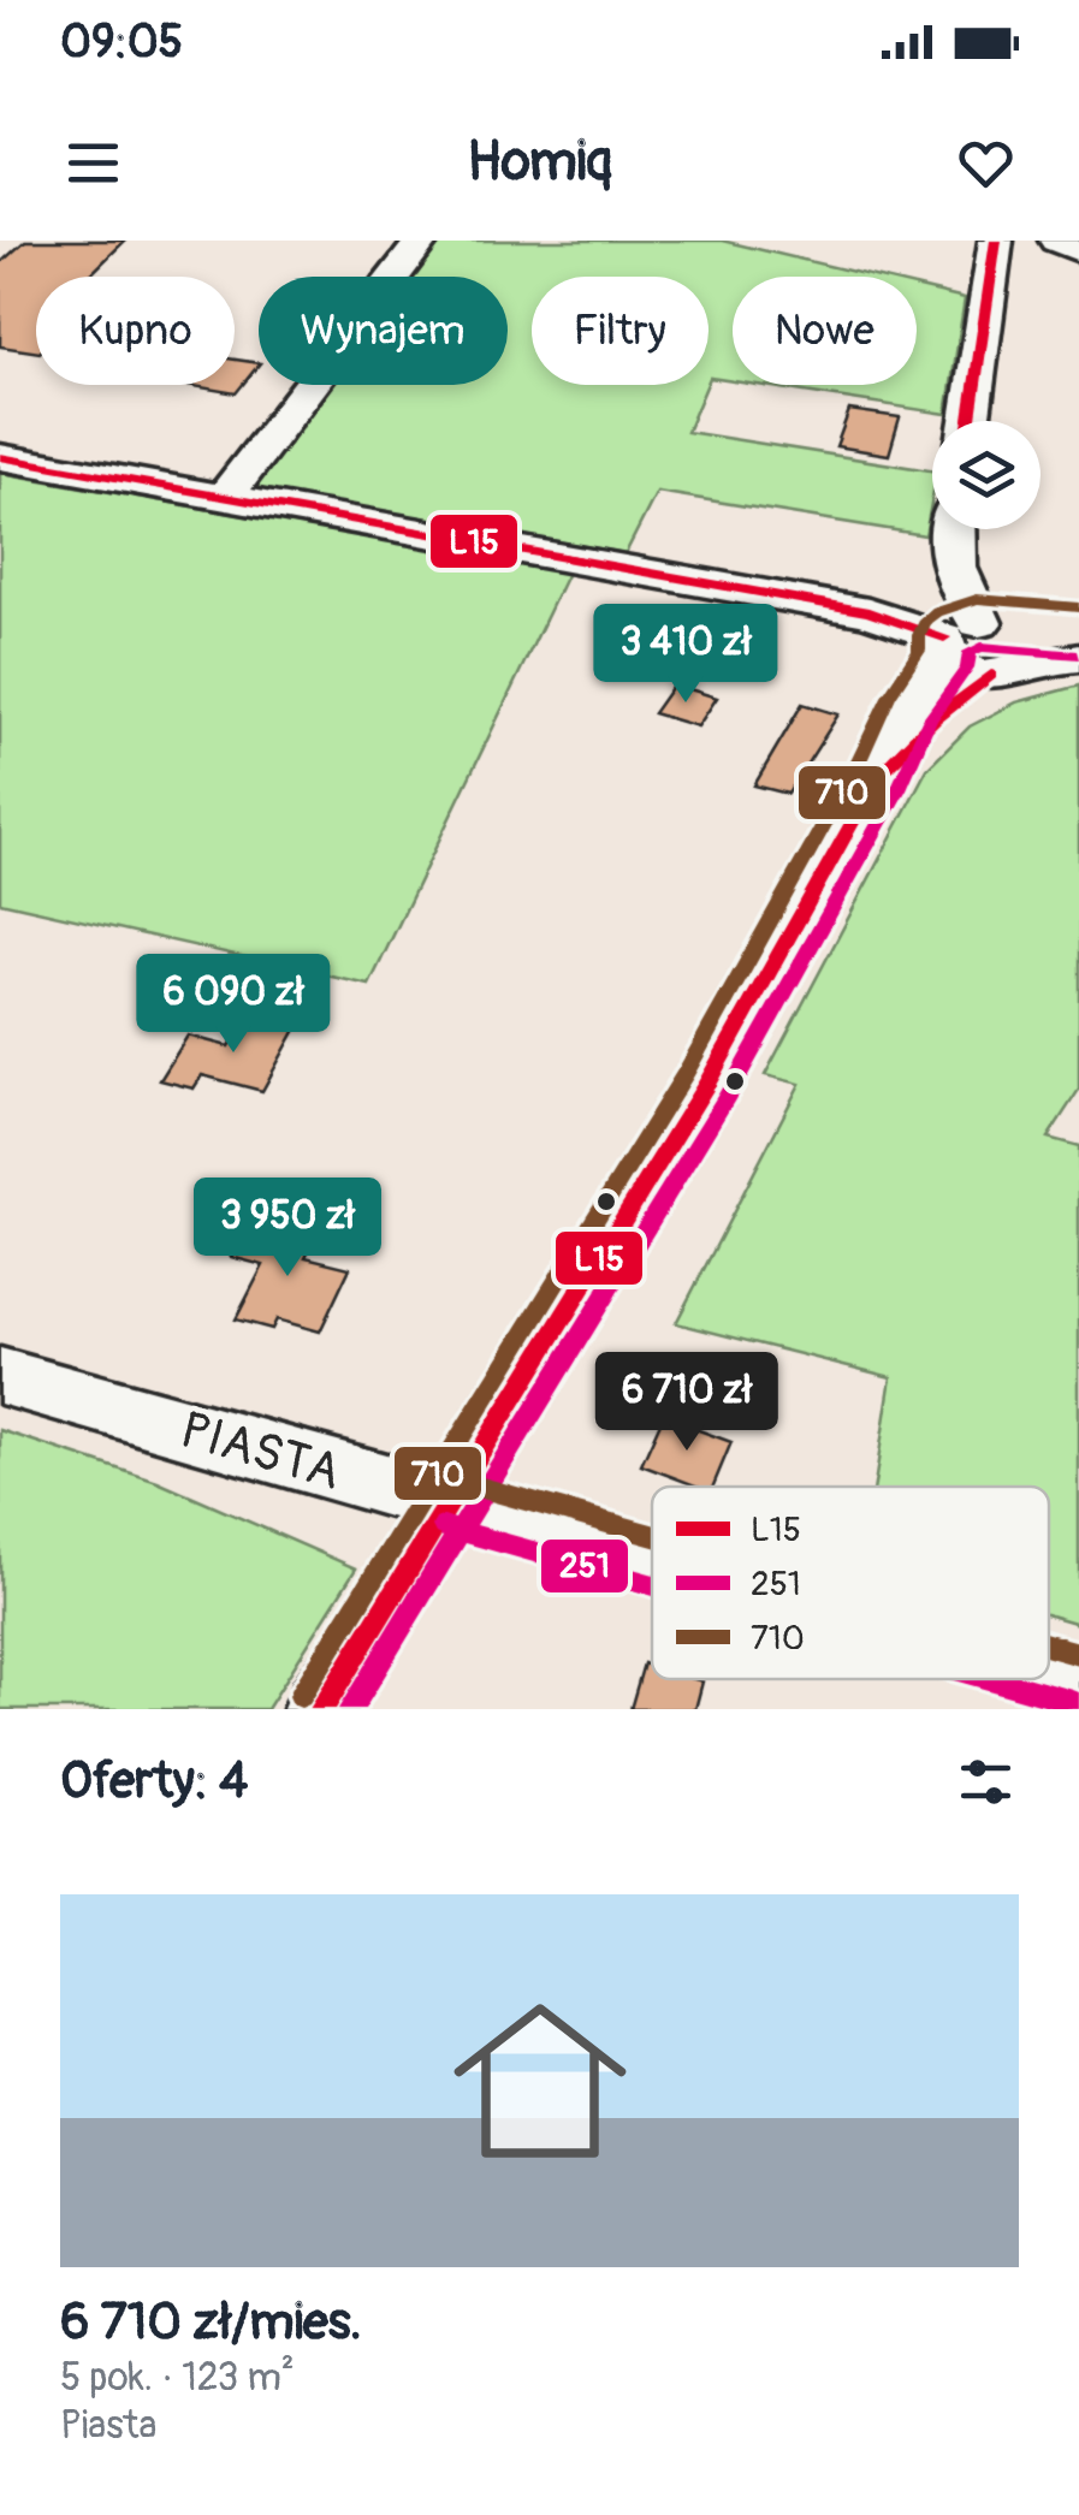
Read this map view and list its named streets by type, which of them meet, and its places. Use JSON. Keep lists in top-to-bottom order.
{
  "streets": {
    "street": ["PIASTA"]
  },
  "lines": ["transit line L15", "transit line 710", "transit line 251"],
  "legend": ["L15", "251", "710"],
  "page": {
    "status": "09:05",
    "header": "Homiq",
    "chip": [
      "Kupno",
      "Wynajem",
      "Filtry",
      "Nowe"
    ],
    "price": [
      "3 410 zł",
      "6 090 zł",
      "3 950 zł",
      "6 710 zł"
    ],
    "heading": "Oferty: 4",
    "list": [
      {
        "name": "6 710 zł/mies.",
        "note": "5 pok. · 123 m² · Piasta"
      }
    ]
  }
}
